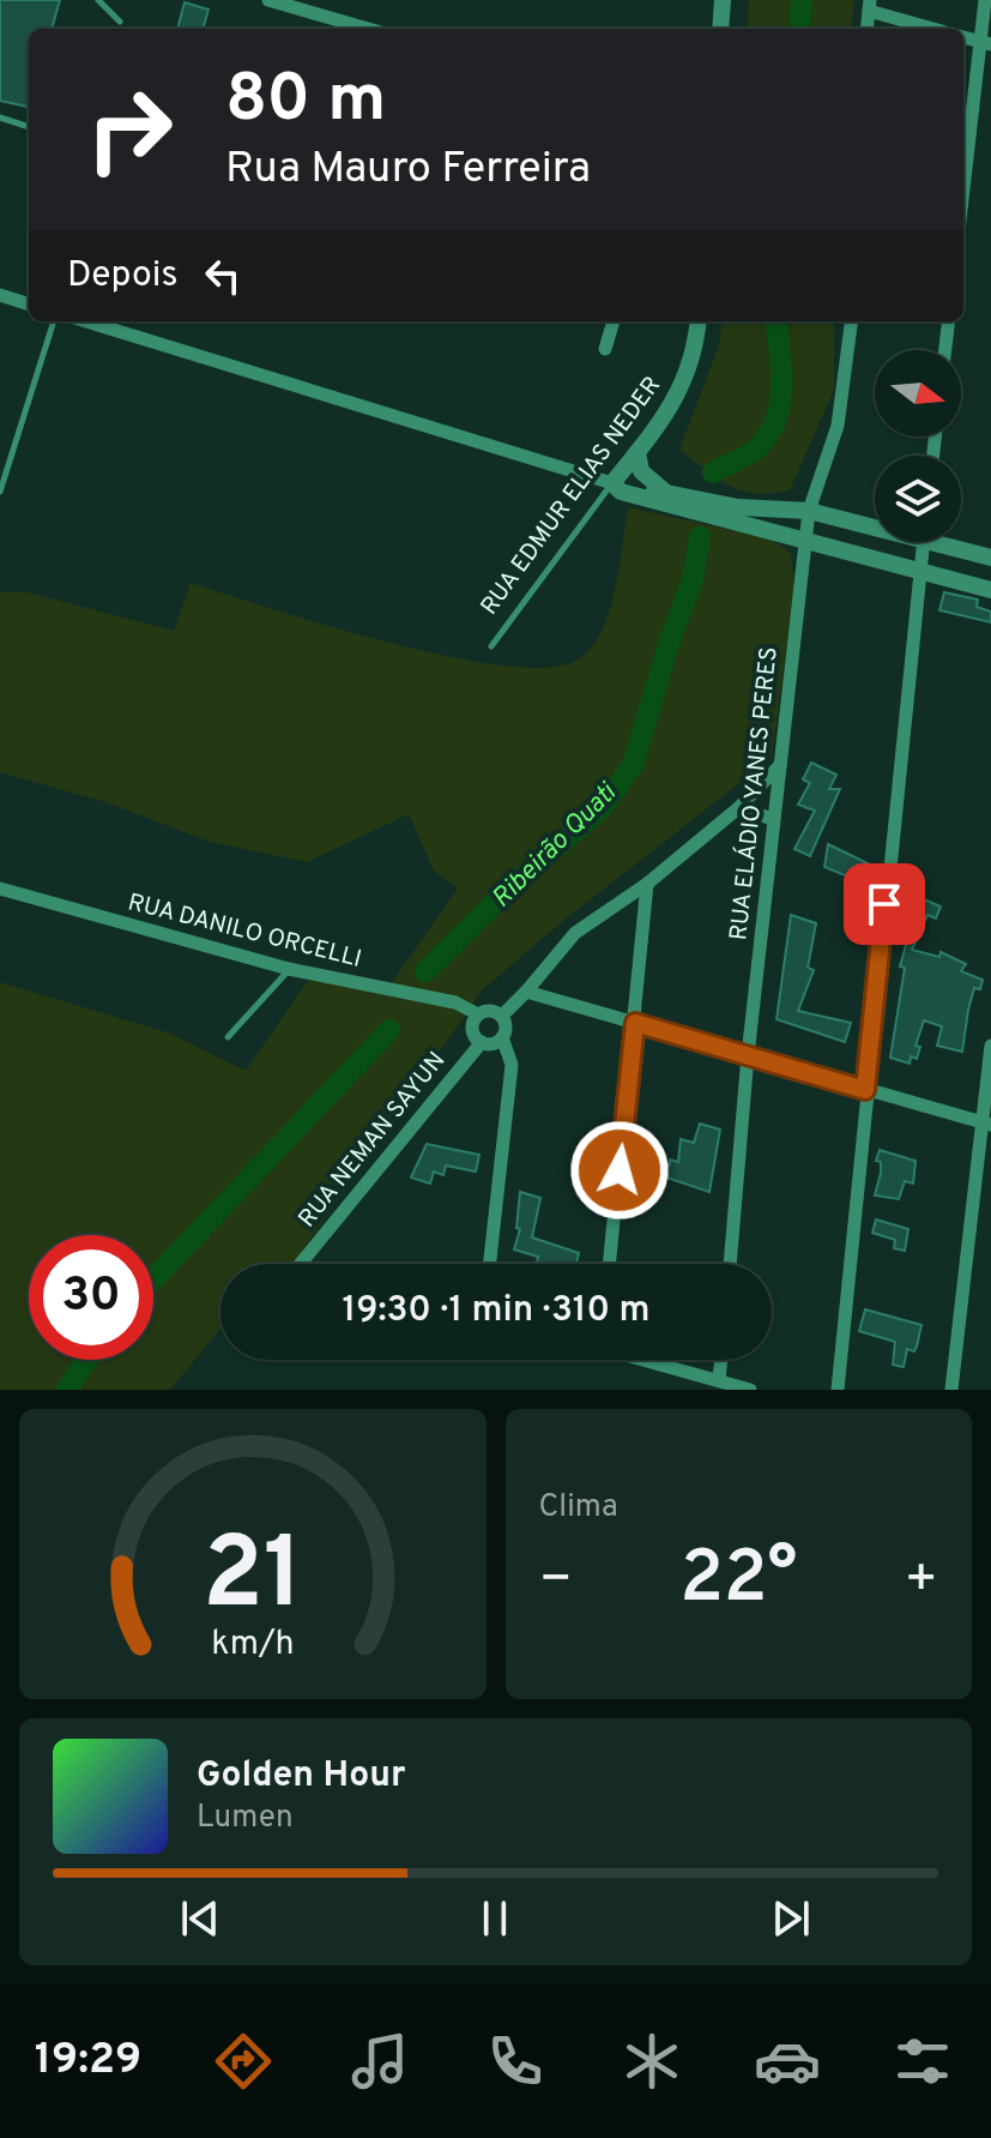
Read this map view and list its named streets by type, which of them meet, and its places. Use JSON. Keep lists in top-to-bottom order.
{
  "streets": {
    "street": [
      "RUA EDMUR ELIAS NEDER",
      "RUA ELÁDIO YANES PERES",
      "RUA DANILO ORCELLI",
      "RUA NEMAN SAYUN"
    ]
  },
  "crossings": [
    ["RUA DANILO ORCELLI", "RUA NEMAN SAYUN"]
  ],
  "water": ["Ribeirão Quati"],
  "north": "right",
  "page": {
    "turn": ["80 m", "Rua Mauro Ferreira"],
    "then": "Depois",
    "limit": "30",
    "trip": "19:30 · 1 min · 310 m",
    "tile": "Clima",
    "heat": ["−", "22°", "+"],
    "song": ["Golden Hour", "Lumen"],
    "tabs": "19:29",
    "gauge": ["21", "km/h"]
  }
}
